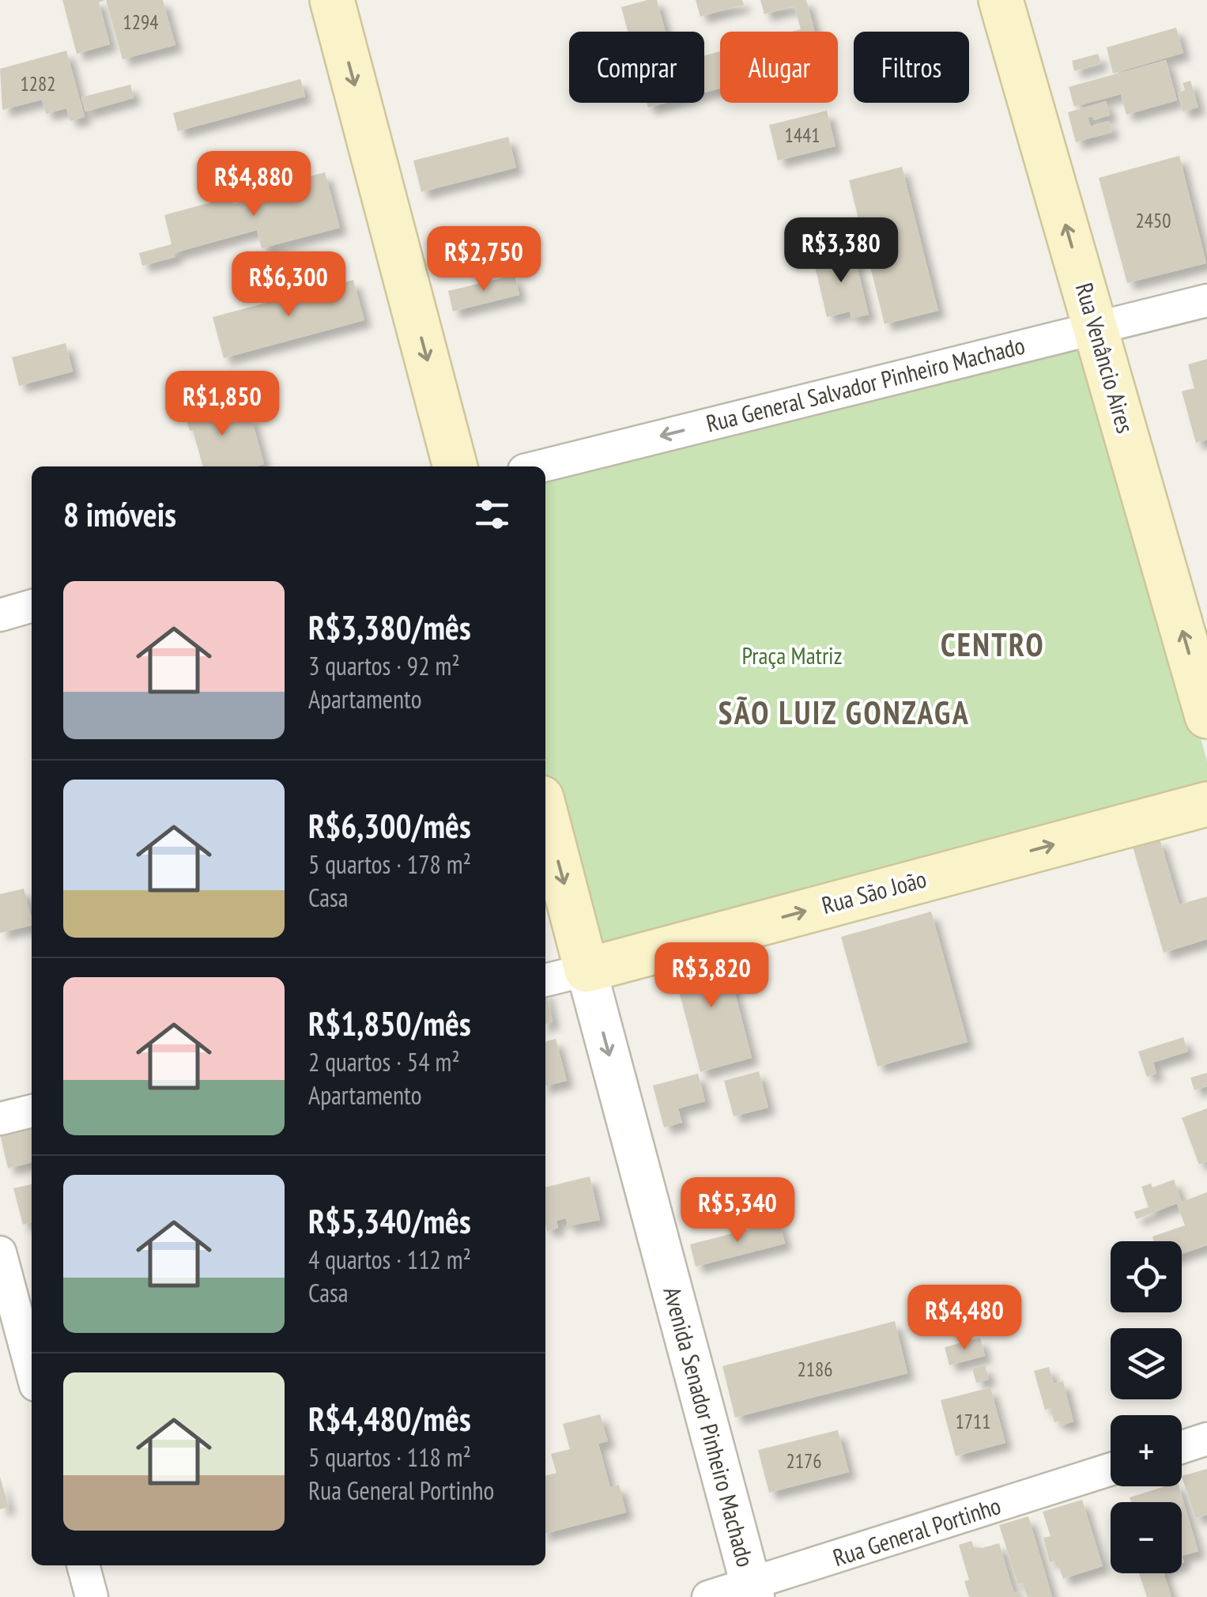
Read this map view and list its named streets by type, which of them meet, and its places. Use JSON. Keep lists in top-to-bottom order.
{
  "streets": {
    "main road": ["Rua Venâncio Aires", "Rua São João", "Avenida Senador Pinheiro Machado"],
    "street": ["Rua General Salvador Pinheiro Machado", "Rua General Portinho"]
  },
  "crossings": [
    ["Rua Venâncio Aires", "Rua General Salvador Pinheiro Machado"],
    ["Rua São João", "Avenida Senador Pinheiro Machado"],
    ["Avenida Senador Pinheiro Machado", "Rua General Portinho"]
  ],
  "one_way": [
    "Rua Venâncio Aires",
    "Rua General Salvador Pinheiro Machado",
    "Rua São João",
    "Avenida Senador Pinheiro Machado"
  ],
  "districts": ["CENTRO", "SÃO LUIZ GONZAGA"],
  "parks": ["Praça Matriz"],
  "house_numbers": [
    "1294",
    "1282",
    "1441",
    "2450",
    "2186",
    "1711",
    "2176"
  ],
  "page": {
    "chip": ["Comprar", "Alugar", "Filtros"],
    "price": [
      "R$4,880",
      "R$3,380",
      "R$2,750",
      "R$6,300",
      "R$1,850",
      "R$3,820",
      "R$5,340",
      "R$4,480"
    ],
    "heading": "8 imóveis",
    "list": [
      {
        "name": "R$3,380/mês",
        "note": "3 quartos · 92 m² · Apartamento"
      },
      {
        "name": "R$6,300/mês",
        "note": "5 quartos · 178 m² · Casa"
      },
      {
        "name": "R$1,850/mês",
        "note": "2 quartos · 54 m² · Apartamento"
      },
      {
        "name": "R$5,340/mês",
        "note": "4 quartos · 112 m² · Casa"
      },
      {
        "name": "R$4,480/mês",
        "note": "5 quartos · 118 m² · Rua General Portinho"
      }
    ],
    "map_buttons": ["+", "−"]
  }
}
